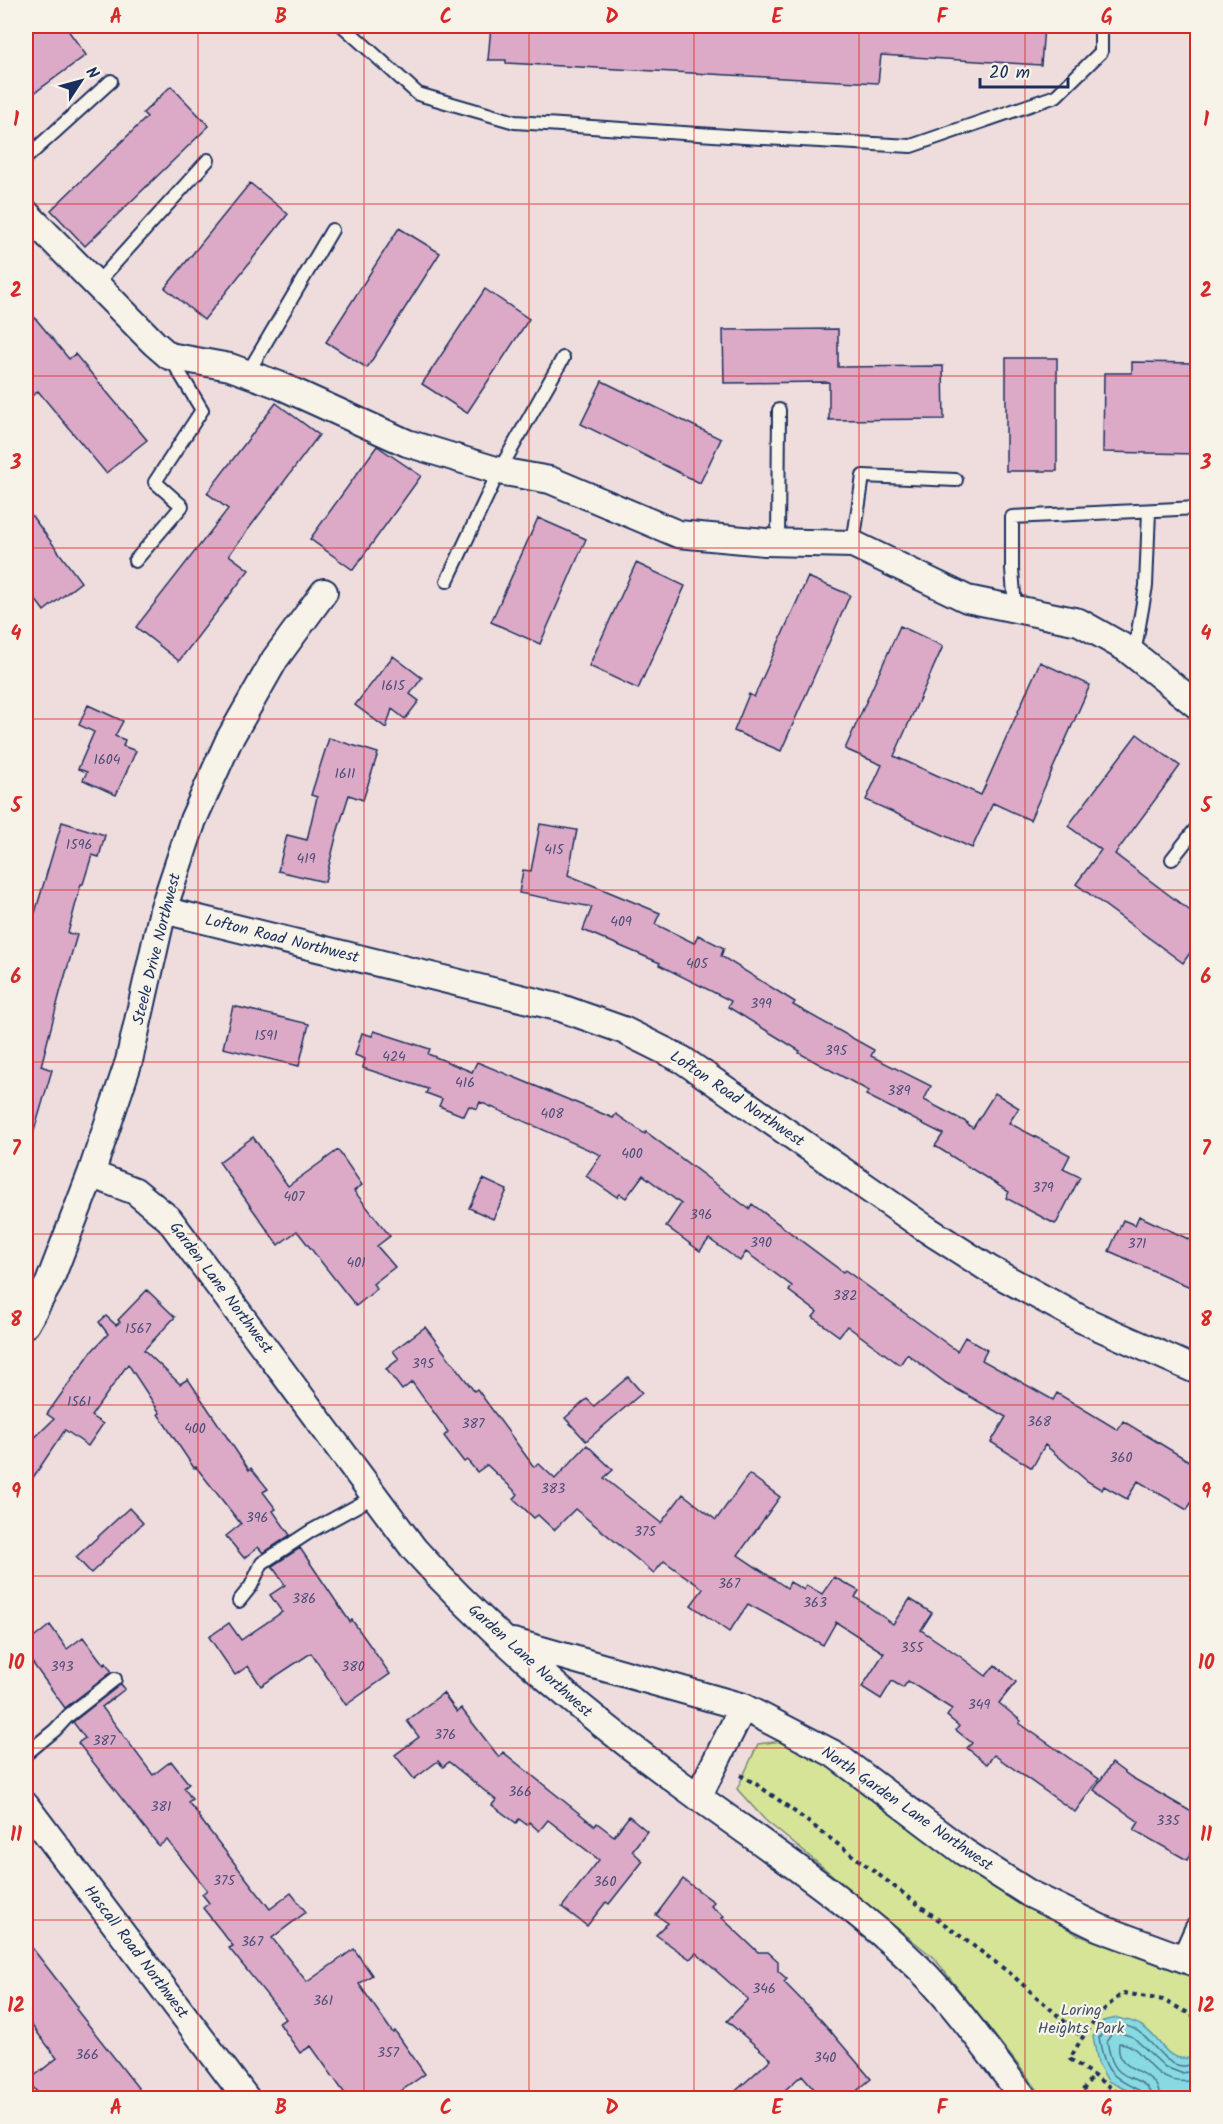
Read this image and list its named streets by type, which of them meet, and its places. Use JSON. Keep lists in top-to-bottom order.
{
  "streets": {
    "street": [
      "Lofton Road Northwest",
      "Steele Drive Northwest",
      "Garden Lane Northwest",
      "North Garden Lane Northwest",
      "Hascall Road Northwest"
    ]
  },
  "crossings": [
    ["Lofton Road Northwest", "Steele Drive Northwest"],
    ["Steele Drive Northwest", "Garden Lane Northwest"],
    ["Garden Lane Northwest", "North Garden Lane Northwest"]
  ],
  "parks": ["Loring Heights Park"],
  "house_numbers": [
    "1615",
    "1604",
    "1611",
    "1596",
    "415",
    "419",
    "409",
    "405",
    "399",
    "1591",
    "395",
    "424",
    "416",
    "389",
    "408",
    "400",
    "379",
    "407",
    "396",
    "390",
    "371",
    "401",
    "382",
    "1567",
    "395",
    "1561",
    "368",
    "387",
    "400",
    "360",
    "383",
    "396",
    "375",
    "367",
    "386",
    "363",
    "355",
    "393",
    "380",
    "349",
    "376",
    "387",
    "366",
    "381",
    "335",
    "375",
    "360",
    "367",
    "346",
    "361",
    "357",
    "366",
    "340"
  ],
  "scale_bar": "20 m",
  "north": "top right",
  "grid": {
    "columns": [
      "A",
      "B",
      "C",
      "D",
      "E",
      "F",
      "G"
    ],
    "rows": [
      "1",
      "2",
      "3",
      "4",
      "5",
      "6",
      "7",
      "8",
      "9",
      "10",
      "11",
      "12"
    ]
  }
}
